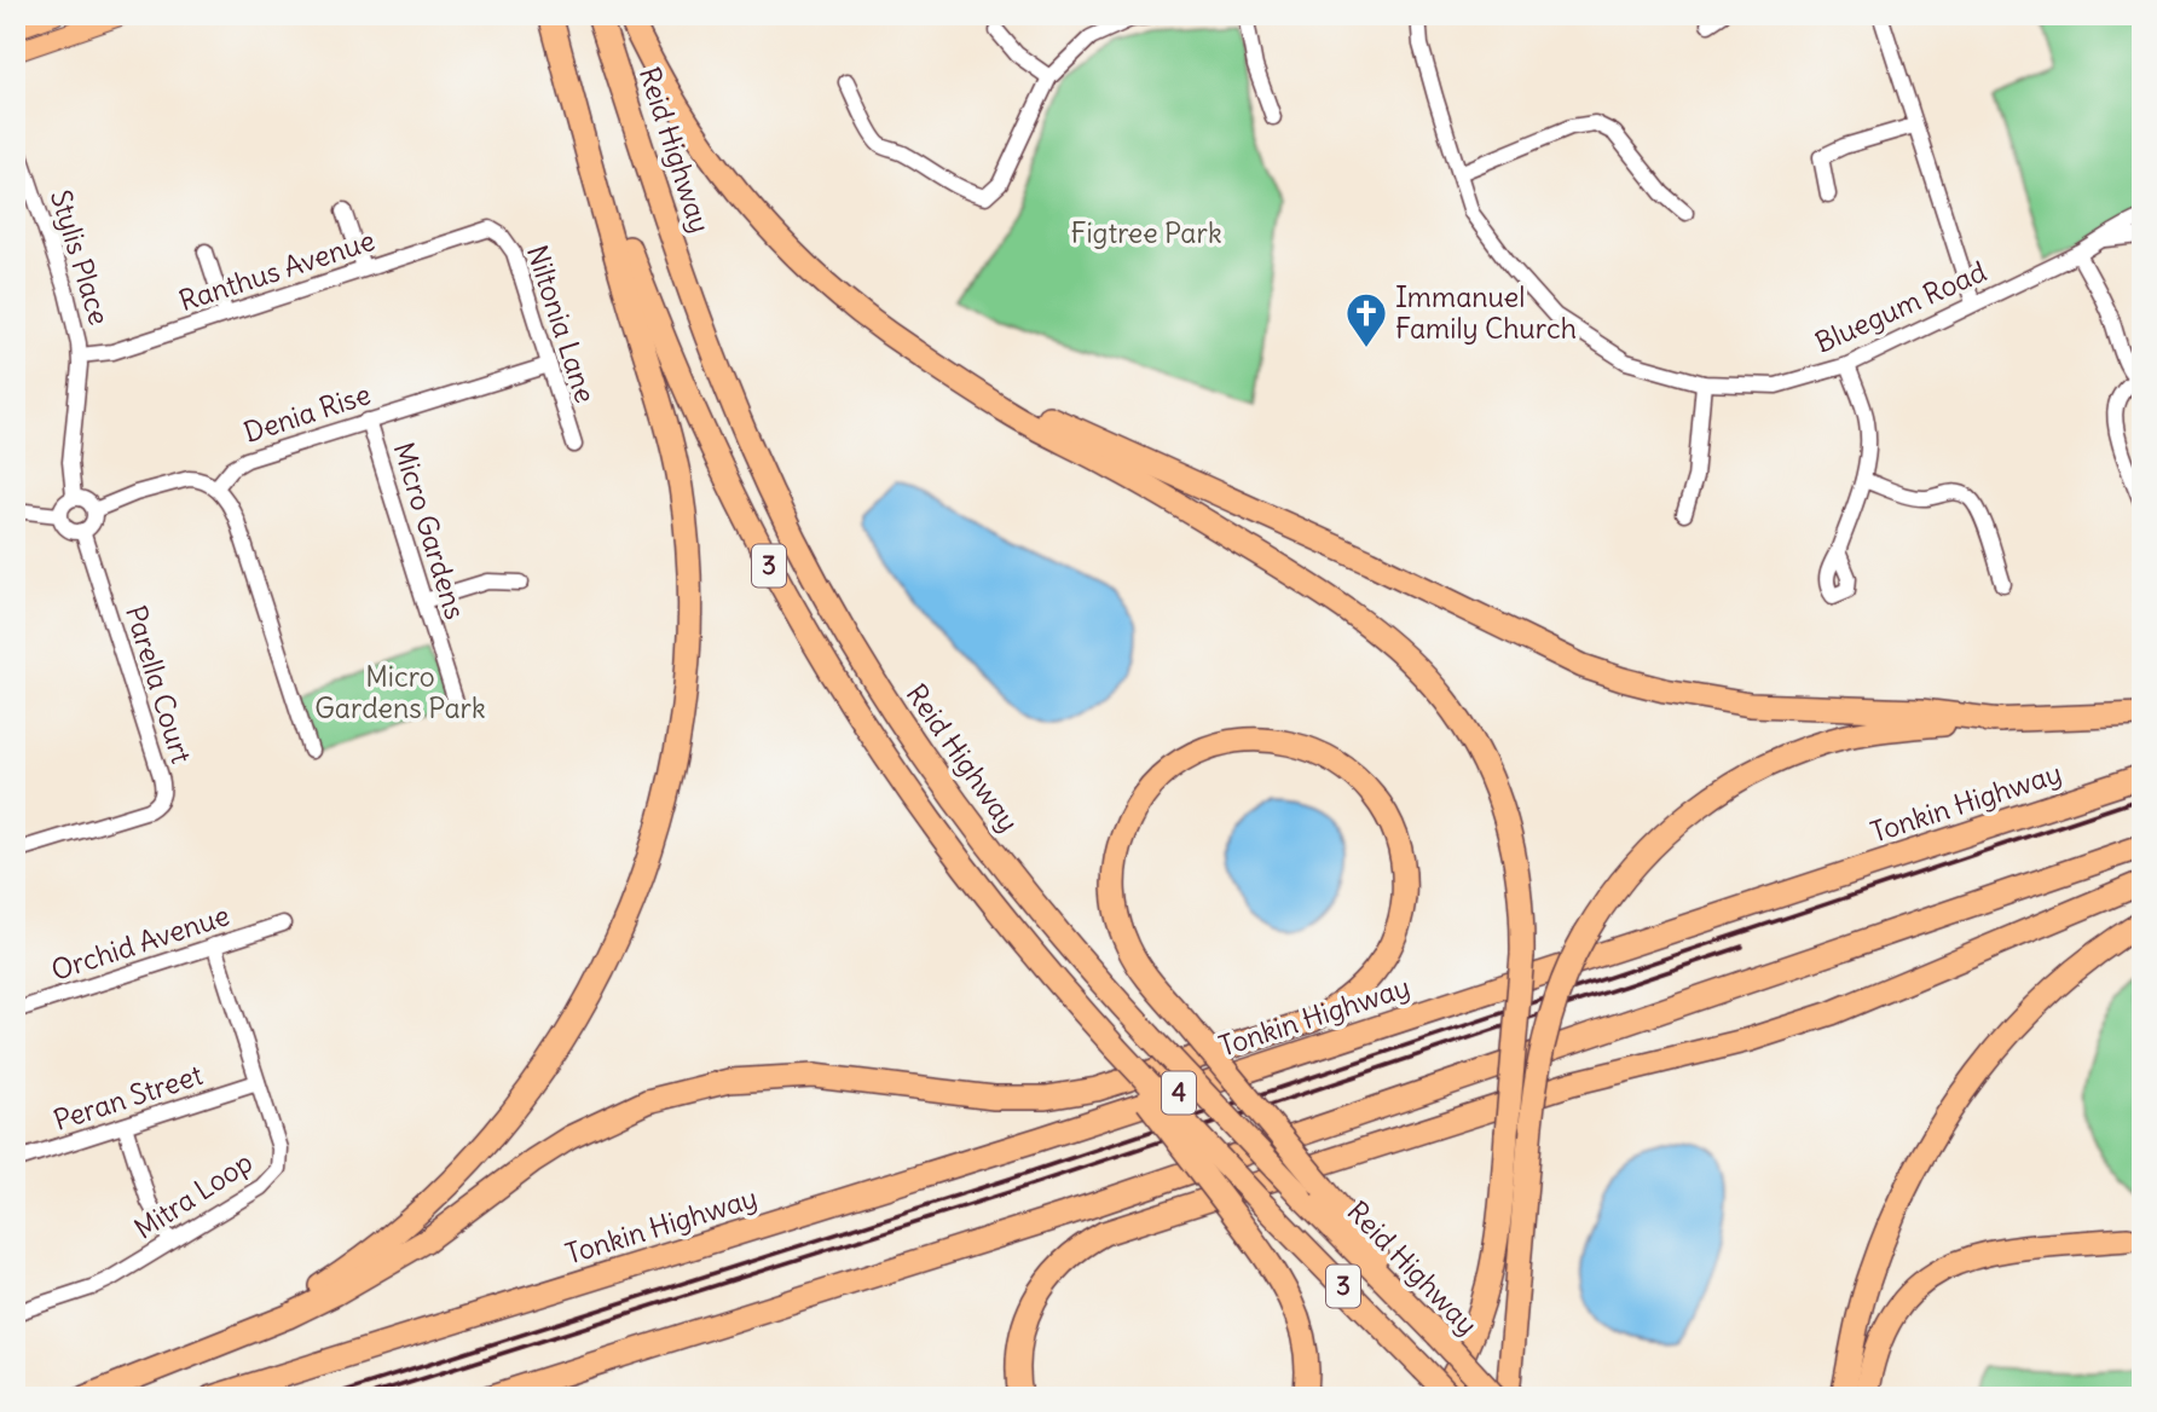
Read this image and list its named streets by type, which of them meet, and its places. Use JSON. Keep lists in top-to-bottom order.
{
  "streets": {
    "highway": [
      "Reid Highway",
      "3",
      "Tonkin Highway",
      "4"
    ],
    "street": [
      "Stylis Place",
      "Ranthus Avenue",
      "Bluegum Road",
      "Niltonia Lane",
      "Denia Rise",
      "Micro Gardens",
      "Parella Court",
      "Orchid Avenue",
      "Peran Street",
      "Mitra Loop"
    ]
  },
  "crossings": [
    ["Stylis Place", "Ranthus Avenue"],
    ["Stylis Place", "Parella Court"],
    ["Ranthus Avenue", "Niltonia Lane"],
    ["Niltonia Lane", "Denia Rise"],
    ["Denia Rise", "Micro Gardens"],
    ["Orchid Avenue", "Mitra Loop"],
    ["Peran Street", "Mitra Loop"]
  ],
  "parks": ["Figtree Park", "Micro Gardens Park"],
  "places": {
    "church": ["Immanuel Family Church"]
  }
}
